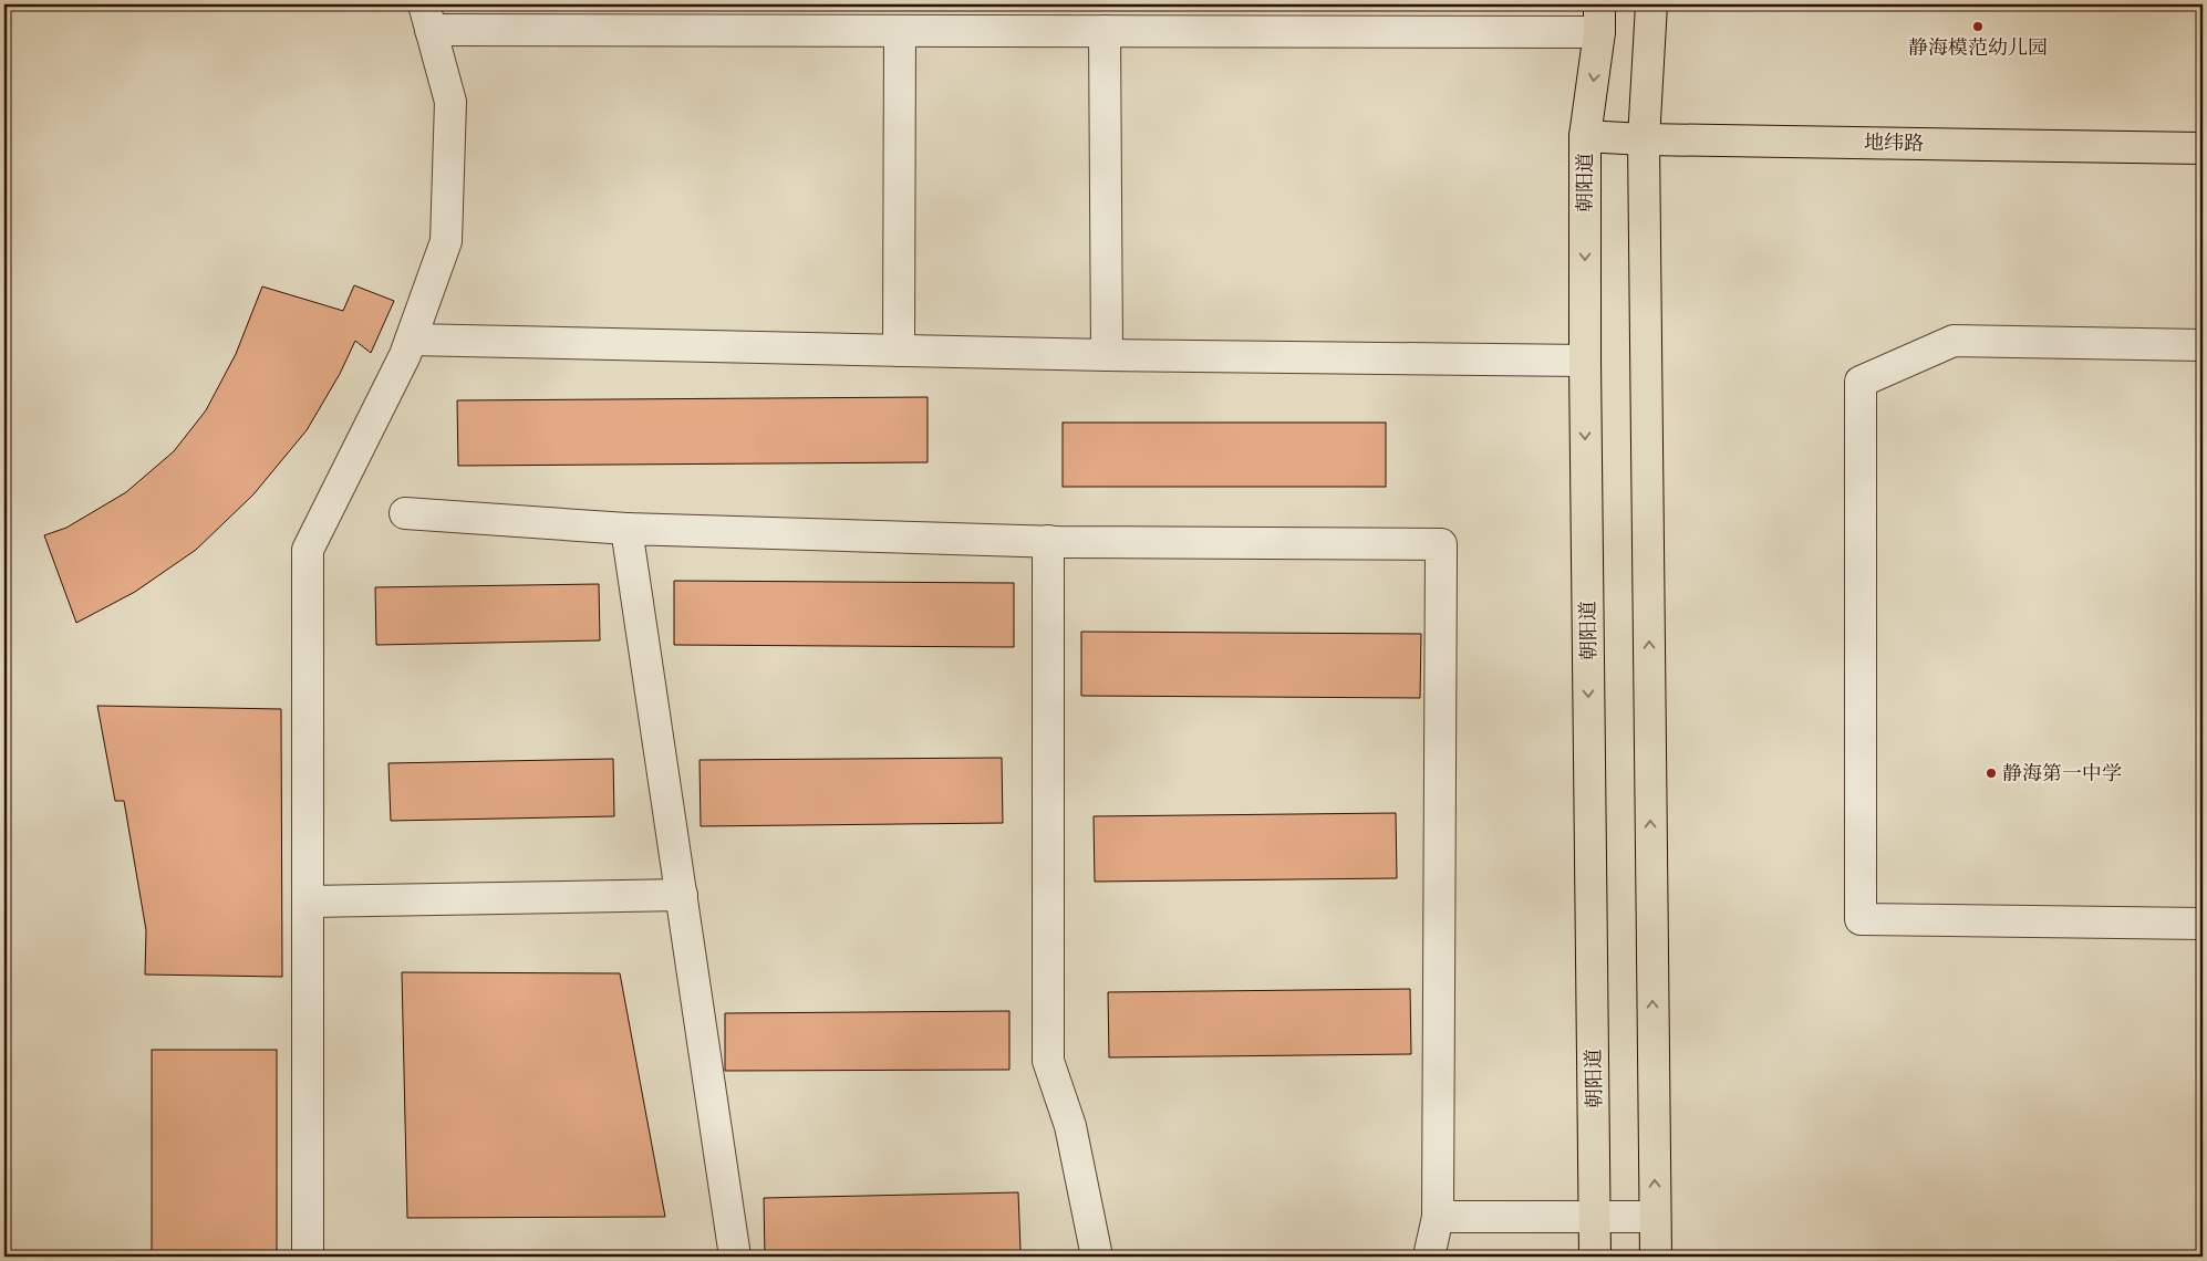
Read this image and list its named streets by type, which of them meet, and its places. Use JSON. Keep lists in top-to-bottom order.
{
  "streets": {
    "main road": ["地纬路", "朝阳道"]
  },
  "crossings": [
    ["地纬路", "朝阳道"]
  ],
  "places": ["静海模范幼儿园", "静海第一中学"]
}
